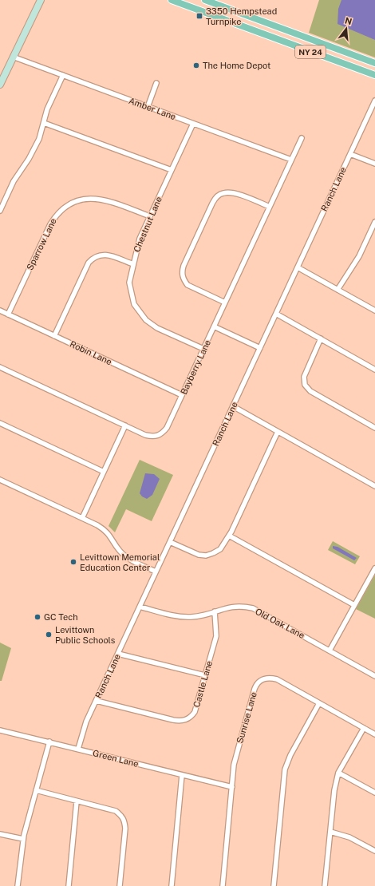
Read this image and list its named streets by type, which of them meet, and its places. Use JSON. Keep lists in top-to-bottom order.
{
  "streets": {
    "main road": ["NY 24"],
    "street": [
      "Amber Lane",
      "Ranch Lane",
      "Chestnut Lane",
      "Sparrow Lane",
      "Robin Lane",
      "Bayberry Lane",
      "Old Oak Lane",
      "Castle Lane",
      "Sunrise Lane",
      "Green Lane"
    ]
  },
  "crossings": [
    ["Amber Lane", "Chestnut Lane"],
    ["Amber Lane", "Bayberry Lane"],
    ["Ranch Lane", "Old Oak Lane"],
    ["Ranch Lane", "Castle Lane"],
    ["Ranch Lane", "Green Lane"],
    ["Chestnut Lane", "Sparrow Lane"],
    ["Chestnut Lane", "Bayberry Lane"],
    ["Sparrow Lane", "Robin Lane"],
    ["Robin Lane", "Bayberry Lane"],
    ["Old Oak Lane", "Castle Lane"],
    ["Sunrise Lane", "Green Lane"]
  ],
  "places": {
    "transit": ["3350 Hempstead Turnpike"],
    "other": [
      "The Home Depot",
      "Levittown Memorial Education Center",
      "GC Tech",
      "Levittown Public Schools"
    ]
  },
  "north": "top"
}
